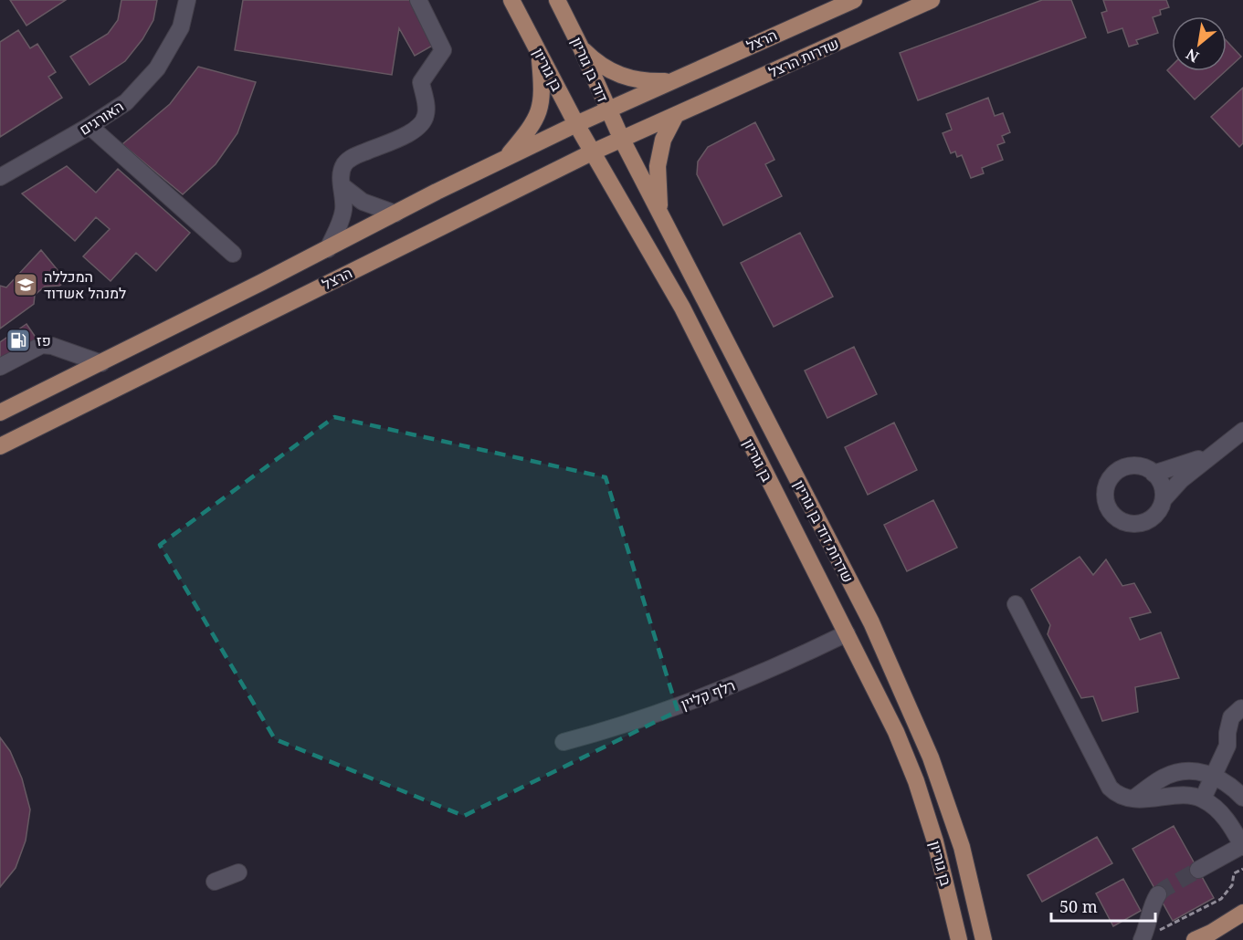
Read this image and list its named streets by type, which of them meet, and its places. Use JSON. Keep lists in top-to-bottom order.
{
  "streets": {
    "main road": [
      "הרצל",
      "שדרות הרצל",
      "בן גוריון",
      "דוד בן גוריון",
      "שדרות דוד בן גוריון"
    ],
    "street": ["האורגים", "רלף קליין"]
  },
  "crossings": [
    ["הרצל", "שדרות הרצל"],
    ["הרצל", "בן גוריון"],
    ["הרצל", "דוד בן גוריון"],
    ["הרצל", "שדרות דוד בן גוריון"],
    ["בן גוריון", "רלף קליין"],
    ["דוד בן גוריון", "שדרות דוד בן גוריון"]
  ],
  "places": {
    "school or university": ["המכללה למנהל אשדוד"],
    "fuel station": ["פז"]
  },
  "scale_bar": "50 m",
  "north": "bottom left"
}
